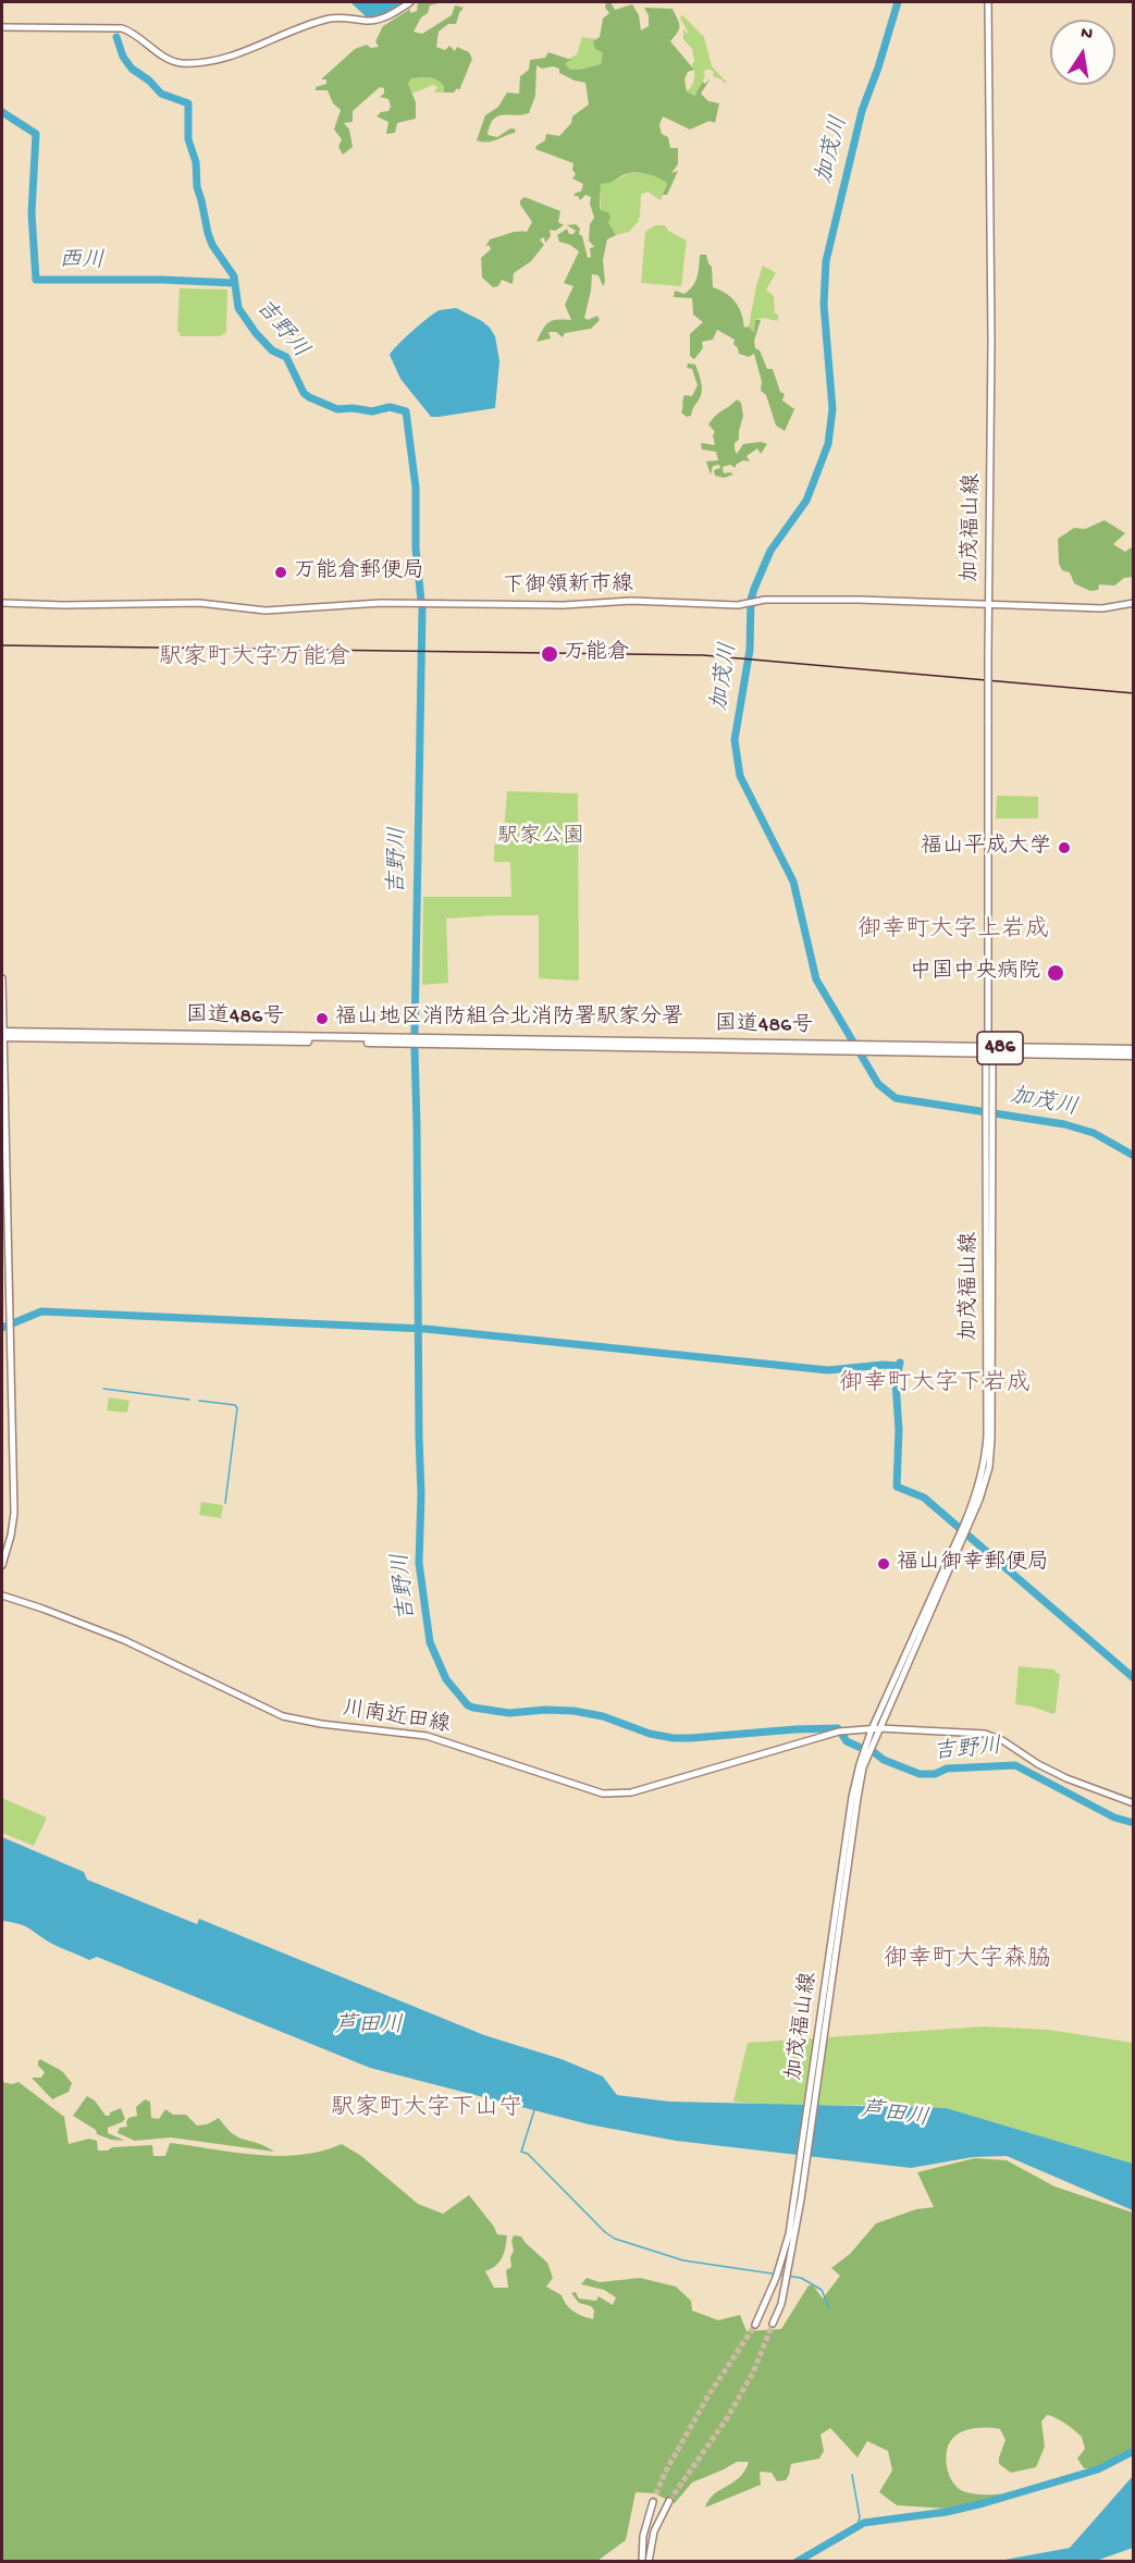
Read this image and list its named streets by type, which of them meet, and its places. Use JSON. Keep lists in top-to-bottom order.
{
  "streets": {
    "highway": ["国道486号", "486"],
    "main road": ["加茂福山線", "下御領新市線", "川南近田線"]
  },
  "crossings": [
    ["加茂福山線", "下御領新市線"],
    ["加茂福山線", "国道486号"],
    ["加茂福山線", "川南近田線"]
  ],
  "districts": [
    "駅家町大字万能倉",
    "御幸町大字上岩成",
    "御幸町大字下岩成",
    "御幸町大字森脇",
    "駅家町大字下山守"
  ],
  "water": [
    "加茂川",
    "西川",
    "吉野川",
    "芦田川"
  ],
  "parks": ["駅家公園"],
  "places": [
    "万能倉郵便局",
    "万能倉",
    "福山平成大学",
    "中国中央病院",
    "福山地区消防組合北消防署駅家分署",
    "福山御幸郵便局"
  ],
  "north": "top"
}
